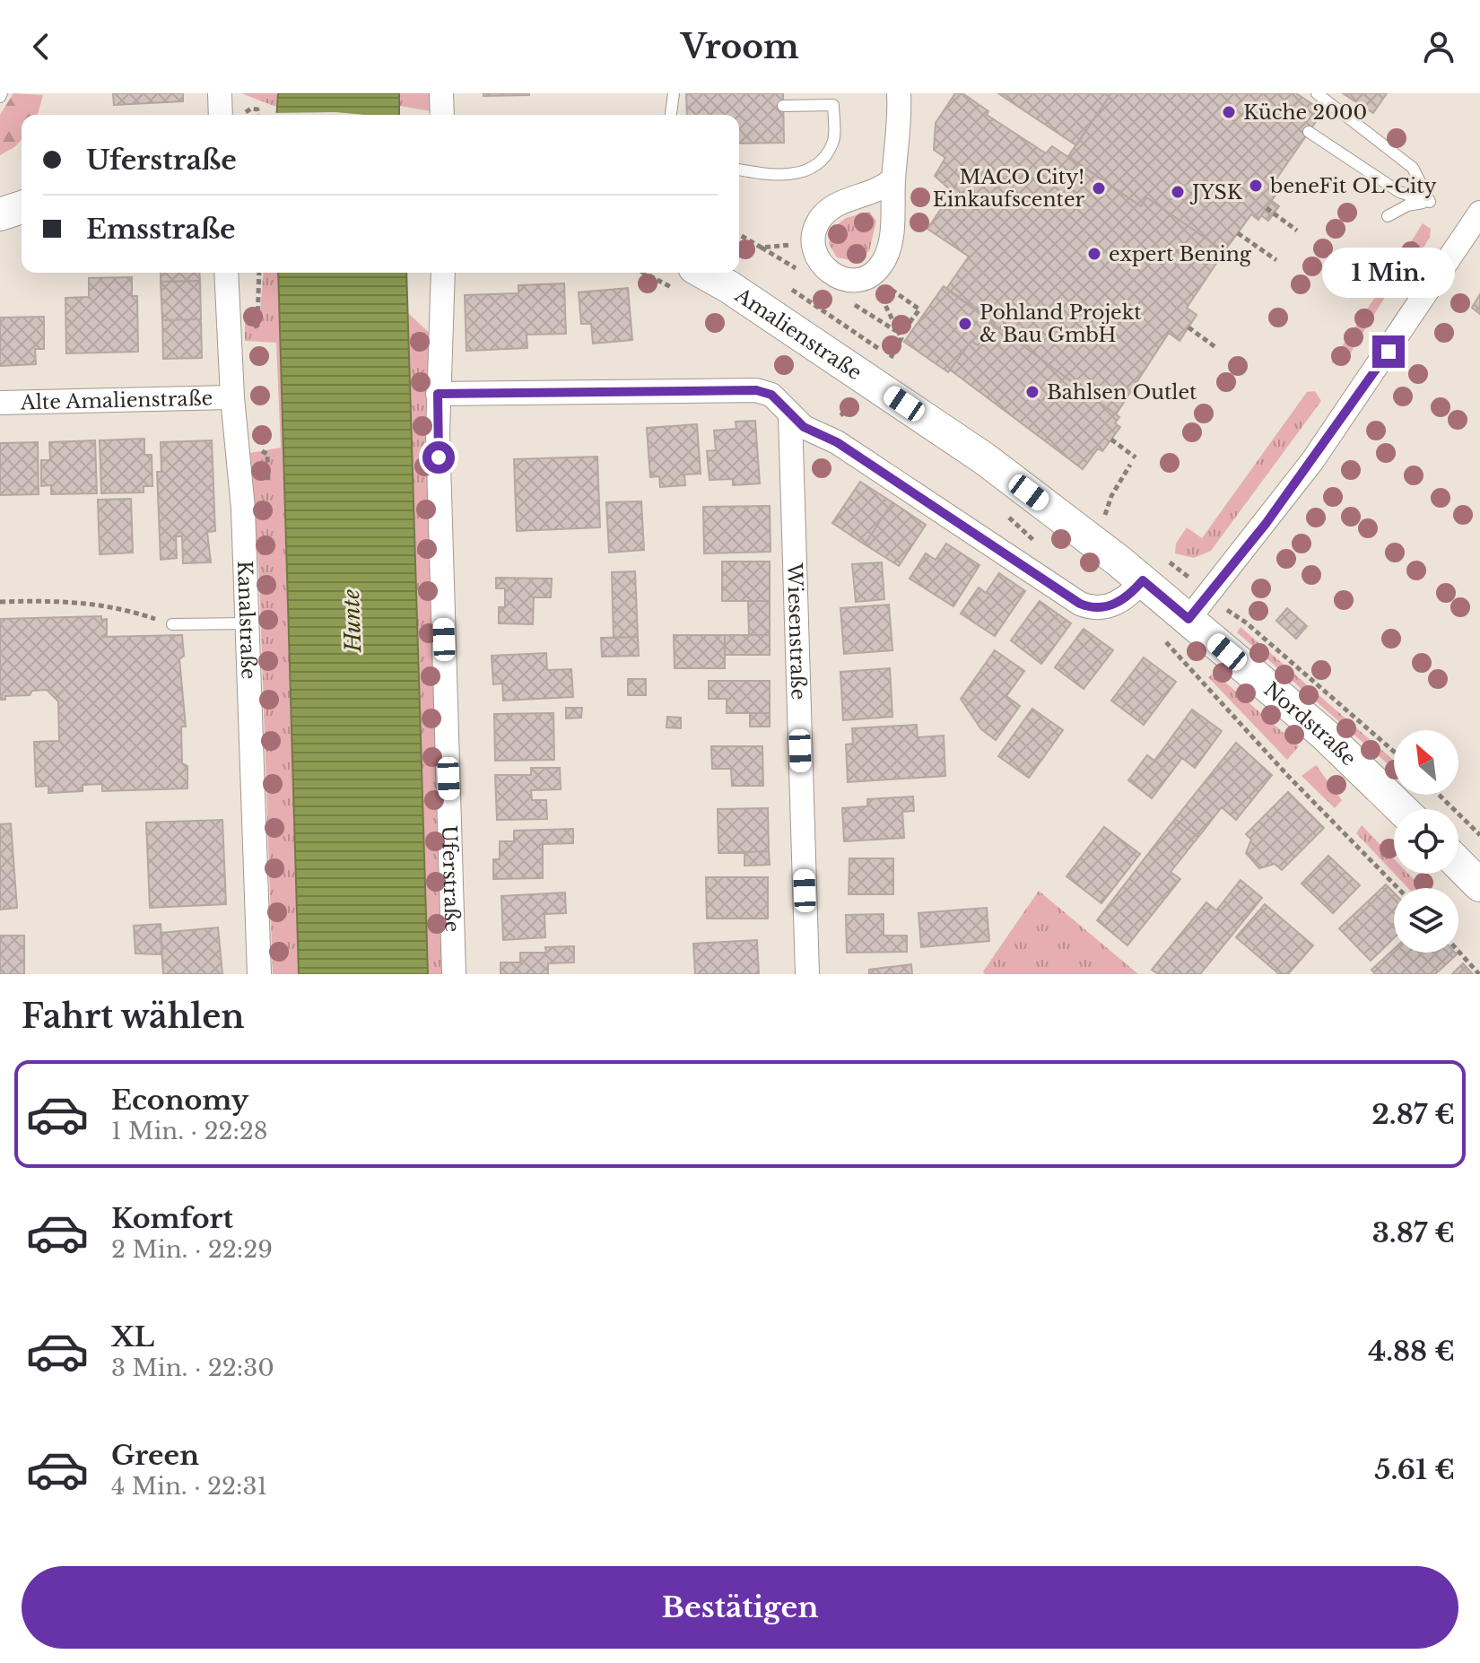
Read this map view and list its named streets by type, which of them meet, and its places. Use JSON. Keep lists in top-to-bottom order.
{
  "streets": {
    "street": [
      "Amalienstraße",
      "Alte Amalienstraße",
      "Kanalstraße",
      "Wiesenstraße",
      "Nordstraße",
      "Uferstraße"
    ]
  },
  "crossings": [
    ["Amalienstraße", "Nordstraße"],
    ["Alte Amalienstraße", "Kanalstraße"]
  ],
  "water": ["Hunte"],
  "places": [
    "Küche 2000",
    "beneFit OL-City",
    "MACO City! Einkaufscenter",
    "JYSK",
    "expert Bening",
    "Pohland Projekt & Bau GmbH",
    "Bahlsen Outlet"
  ],
  "north": "top left",
  "page": {
    "header": "Vroom",
    "banner": ["Uferstraße", "Emsstraße"],
    "bubble": "1 Min.",
    "heading": "Fahrt wählen",
    "list": [
      {
        "name": "Economy",
        "note": "1 Min. · 22:28",
        "value": "2.87 €"
      },
      {
        "name": "Komfort",
        "note": "2 Min. · 22:29",
        "value": "3.87 €"
      },
      {
        "name": "XL",
        "note": "3 Min. · 22:30",
        "value": "4.88 €"
      },
      {
        "name": "Green",
        "note": "4 Min. · 22:31",
        "value": "5.61 €"
      }
    ],
    "buttons": "Bestätigen"
  }
}
